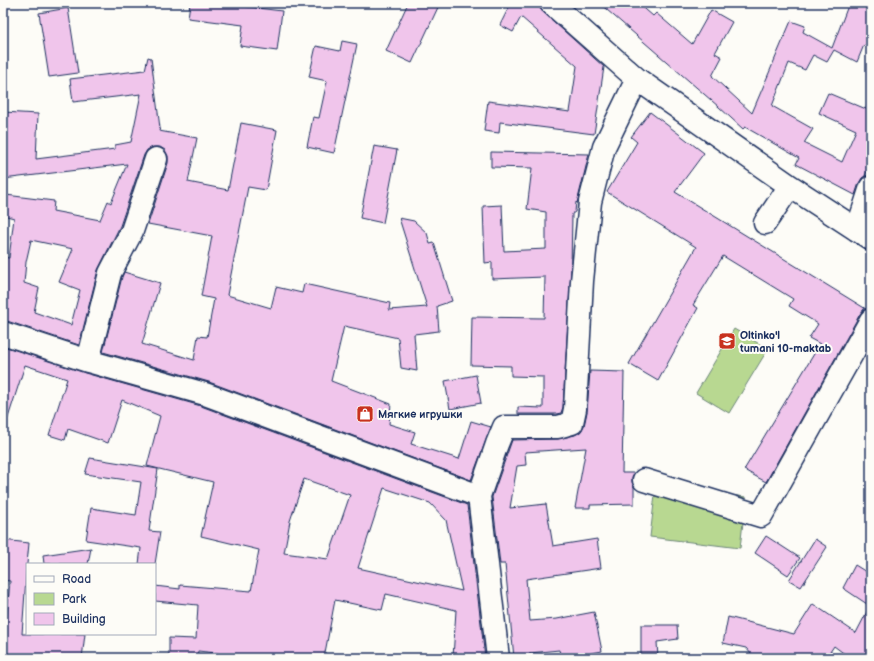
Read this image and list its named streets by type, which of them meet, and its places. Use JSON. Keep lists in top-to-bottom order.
{
  "places": {
    "school or university": ["Oltinko'l tumani 10-maktab"],
    "shop": ["Мягкие игрушки"]
  },
  "legend": ["Road", "Park", "Building"]
}
